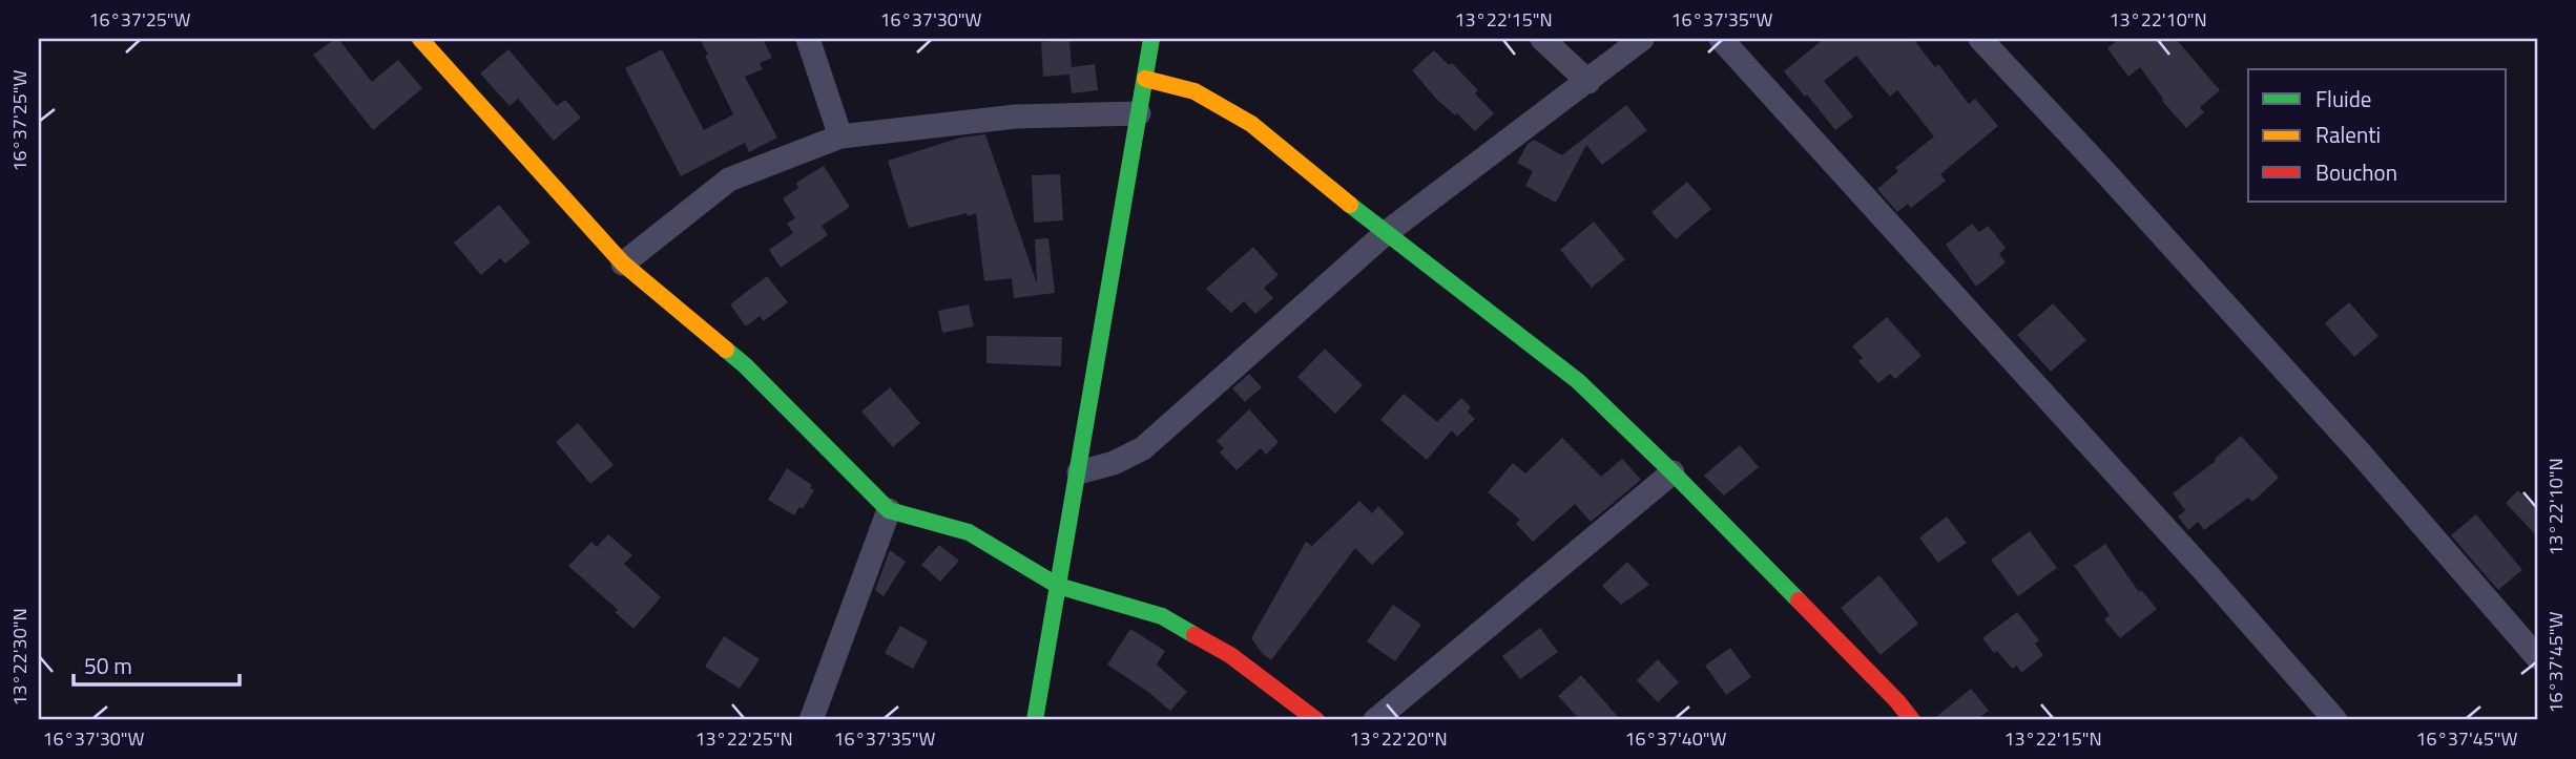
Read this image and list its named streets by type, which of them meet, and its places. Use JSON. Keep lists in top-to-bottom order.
{
  "legend": ["Fluide", "Ralenti", "Bouchon"],
  "scale_bar": "50 m",
  "coordinates": [
    "16°37'25\"W",
    "16°37'30\"W",
    "13°22'15\"N",
    "16°37'35\"W",
    "13°22'10\"N",
    "13°22'30\"N",
    "16°37'45\"W",
    "13°22'25\"N",
    "13°22'20\"N",
    "16°37'40\"W"
  ]
}
